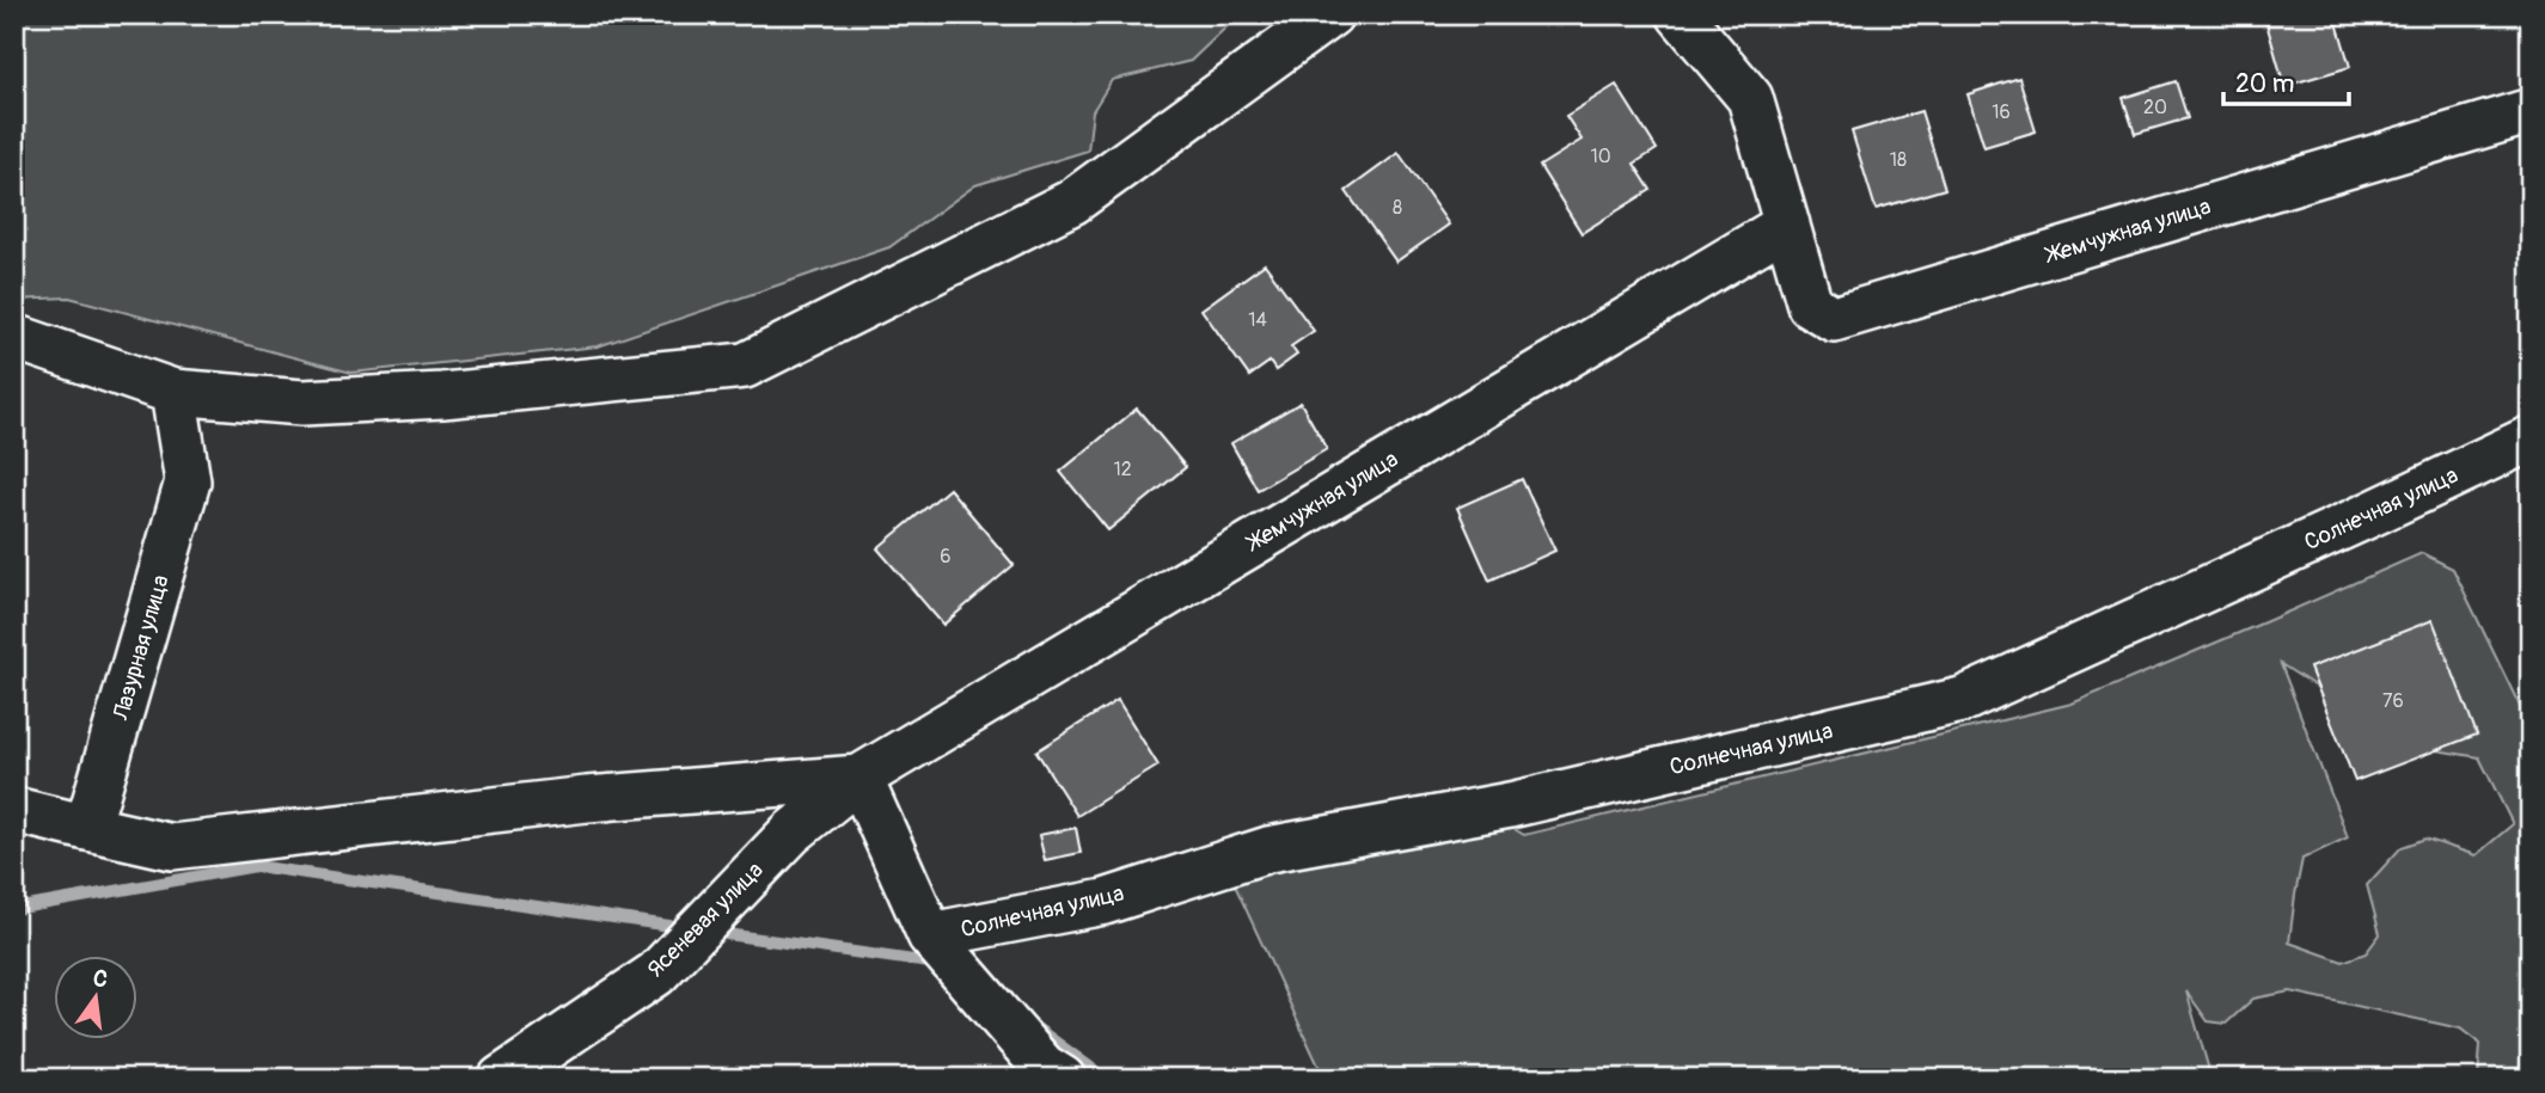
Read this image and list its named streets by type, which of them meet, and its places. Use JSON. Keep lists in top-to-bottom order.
{
  "streets": {
    "street": [
      "Жемчужная улица",
      "Солнечная улица",
      "Лазурная улица",
      "Ясеневая улица"
    ]
  },
  "crossings": [
    ["Жемчужная улица", "Ясеневая улица"]
  ],
  "house_numbers": [
    "20",
    "16",
    "10",
    "18",
    "8",
    "14",
    "12",
    "6",
    "76"
  ],
  "scale_bar": "20 m",
  "north": "top"
}
